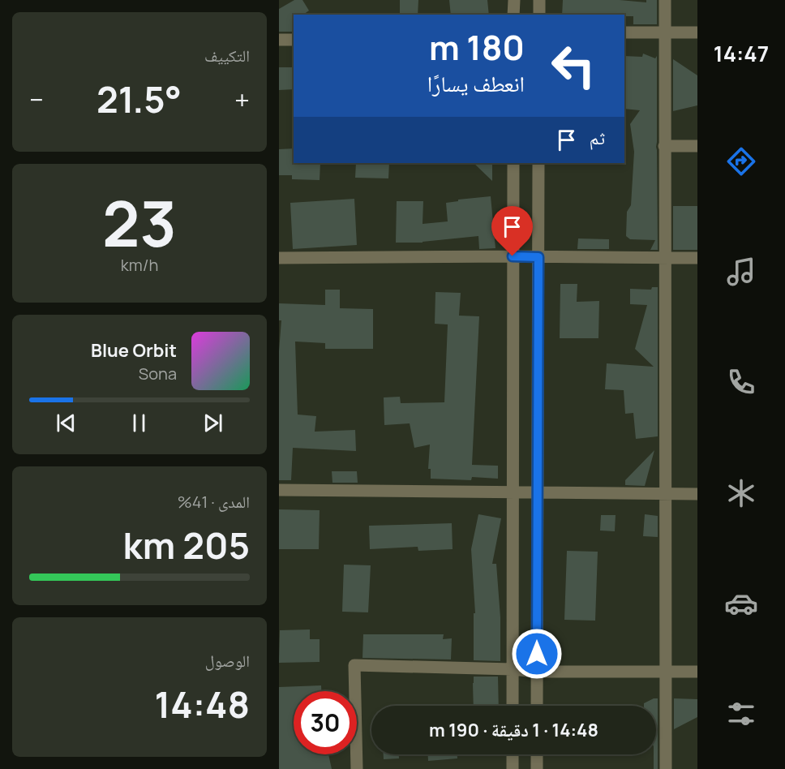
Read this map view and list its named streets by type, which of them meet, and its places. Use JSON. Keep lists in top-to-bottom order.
{
  "page": {
    "tabs": "14:47",
    "tile": [
      "التكييف",
      ["23", "km/h"],
      ["المدى · 41%", "205 km"],
      ["الوصول", "14:48"]
    ],
    "turn": ["180 m", "انعطف يسارًا"],
    "heat": ["−", "21.5°", "+"],
    "then": "ثم",
    "song": ["Blue Orbit", "Sona"],
    "limit": "30",
    "trip": "14:48 · 1 دقيقة · 190 m"
  }
}
